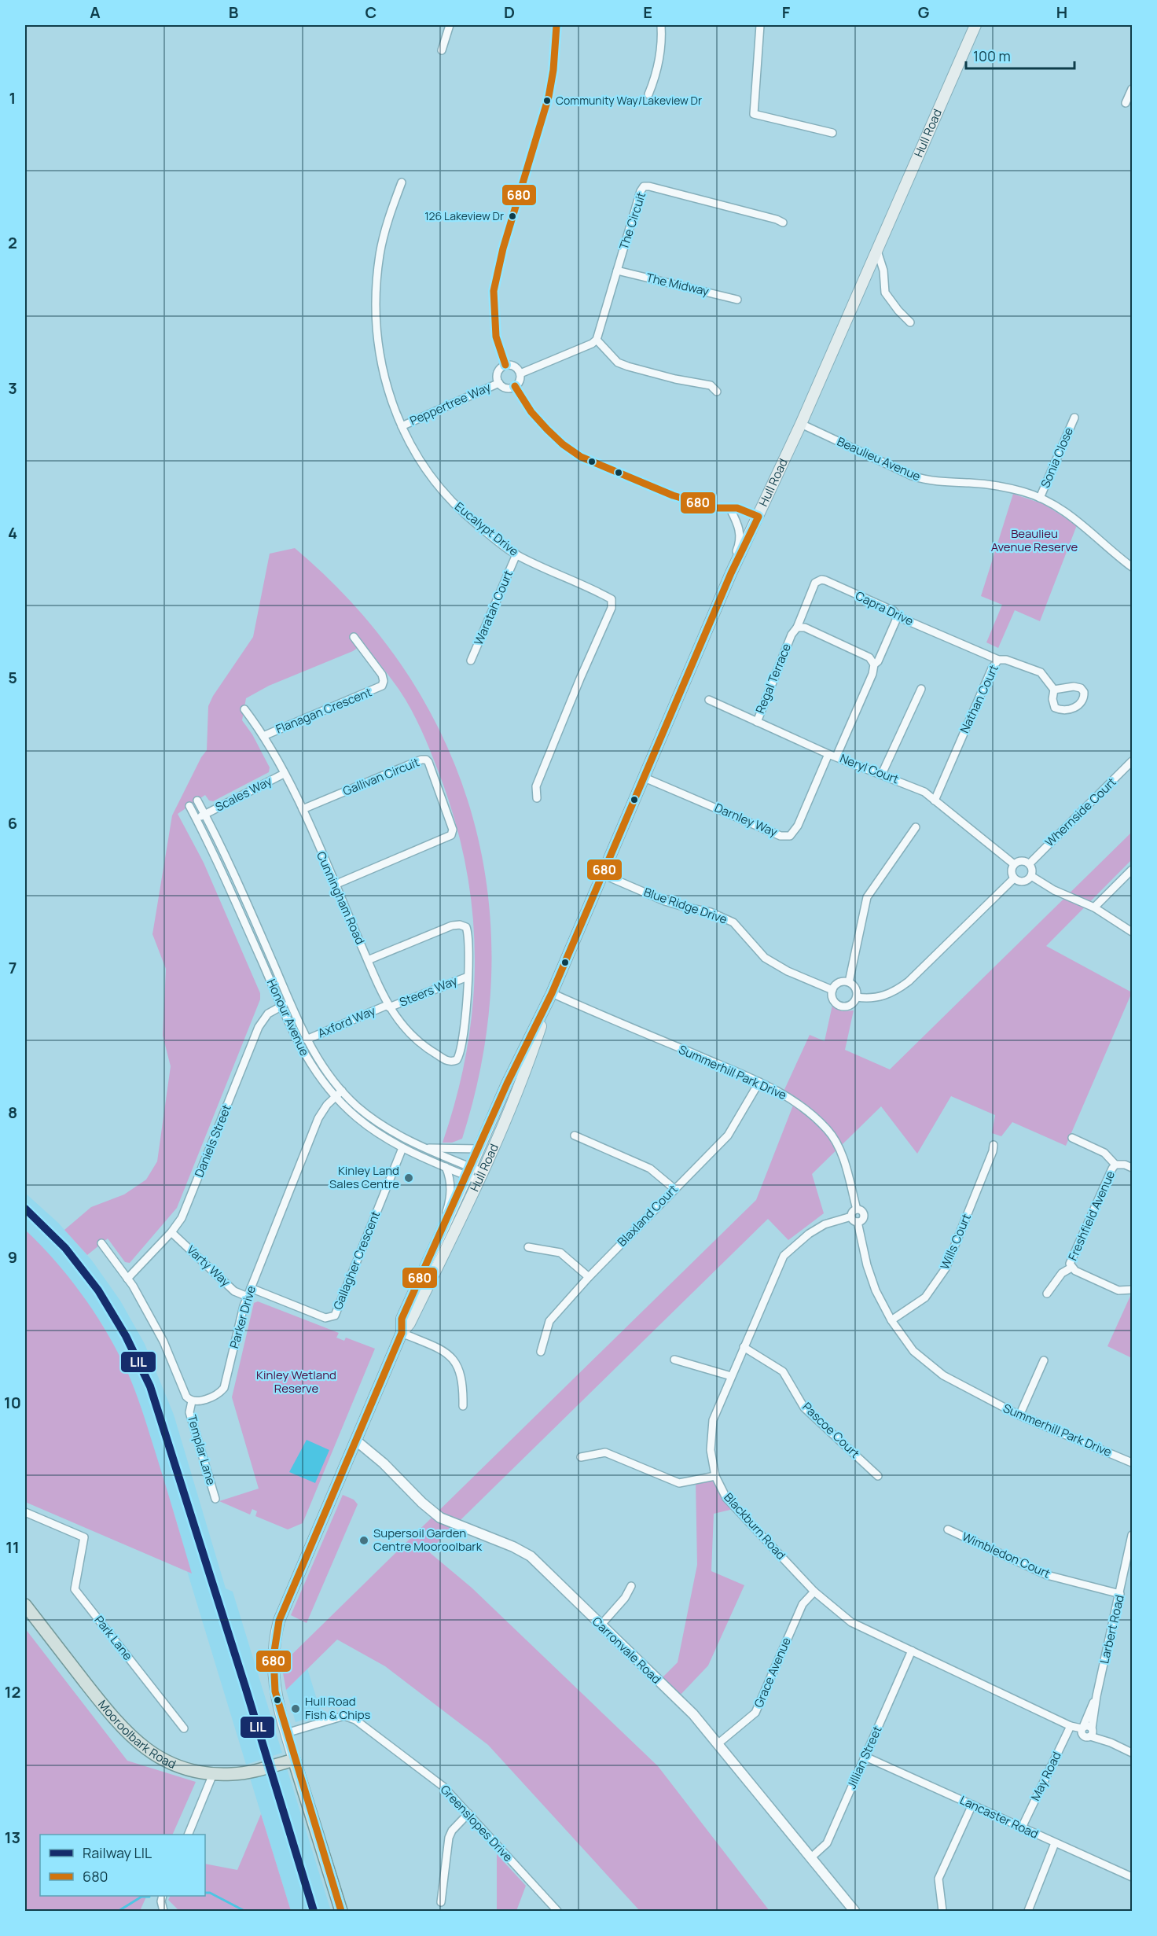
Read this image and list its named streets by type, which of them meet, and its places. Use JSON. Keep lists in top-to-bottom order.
{
  "streets": {
    "main road": ["Hull Road", "Mooroolbark Road"],
    "street": [
      "The Circuit",
      "The Midway",
      "Peppertree Way",
      "Sonia Close",
      "Beaulieu Avenue",
      "Eucalypt Drive",
      "Waratah Court",
      "Capra Drive",
      "Regal Terrace",
      "Nathan Court",
      "Flanagan Crescent",
      "Neryl Court",
      "Gallivan Circuit",
      "Scales Way",
      "Whernside Court",
      "Darnley Way",
      "Cunningham Road",
      "Blue Ridge Drive",
      "Steers Way",
      "Honour Avenue",
      "Axford Way",
      "Summerhill Park Drive",
      "Daniels Street",
      "Blaxland Court",
      "Freshfield Avenue",
      "Wills Court",
      "Gallagher Crescent",
      "Varty Way",
      "Parker Drive",
      "Pascoe Court",
      "Templar Lane",
      "Blackburn Road",
      "Wimbledon Court",
      "Larbert Road",
      "Park Lane",
      "Carronvale Road",
      "Grace Avenue",
      "Jillian Street",
      "May Road",
      "Lancaster Road",
      "Greenslopes Drive"
    ]
  },
  "crossings": [
    ["Hull Road", "Beaulieu Avenue"],
    ["Hull Road", "Darnley Way"],
    ["Hull Road", "Blue Ridge Drive"],
    ["Hull Road", "Honour Avenue"],
    ["Hull Road", "Summerhill Park Drive"],
    ["Hull Road", "Carronvale Road"],
    ["Hull Road", "Mooroolbark Road"],
    ["Hull Road", "Greenslopes Drive"],
    ["The Circuit", "The Midway"],
    ["Peppertree Way", "Eucalypt Drive"],
    ["Sonia Close", "Beaulieu Avenue"],
    ["Eucalypt Drive", "Waratah Court"],
    ["Capra Drive", "Regal Terrace"],
    ["Capra Drive", "Nathan Court"],
    ["Regal Terrace", "Neryl Court"],
    ["Nathan Court", "Neryl Court"],
    ["Flanagan Crescent", "Cunningham Road"],
    ["Neryl Court", "Whernside Court"],
    ["Neryl Court", "Darnley Way"],
    ["Gallivan Circuit", "Cunningham Road"],
    ["Scales Way", "Cunningham Road"],
    ["Scales Way", "Honour Avenue"],
    ["Cunningham Road", "Steers Way"],
    ["Cunningham Road", "Axford Way"],
    ["Steers Way", "Axford Way"],
    ["Honour Avenue", "Axford Way"],
    ["Honour Avenue", "Daniels Street"],
    ["Honour Avenue", "Gallagher Crescent"],
    ["Honour Avenue", "Parker Drive"],
    ["Summerhill Park Drive", "Blaxland Court"],
    ["Summerhill Park Drive", "Wills Court"],
    ["Summerhill Park Drive", "Blackburn Road"],
    ["Daniels Street", "Varty Way"],
    ["Gallagher Crescent", "Parker Drive"],
    ["Varty Way", "Parker Drive"],
    ["Parker Drive", "Templar Lane"],
    ["Pascoe Court", "Blackburn Road"],
    ["Blackburn Road", "Larbert Road"],
    ["Blackburn Road", "Grace Avenue"],
    ["Blackburn Road", "Jillian Street"],
    ["Blackburn Road", "May Road"],
    ["Wimbledon Court", "Larbert Road"],
    ["Carronvale Road", "Grace Avenue"],
    ["Carronvale Road", "Jillian Street"],
    ["Jillian Street", "Lancaster Road"],
    ["May Road", "Lancaster Road"]
  ],
  "parks": ["Beaulieu Avenue Reserve", "Kinley Wetland Reserve"],
  "places": [
    "Community Way/Lakeview Dr",
    "126 Lakeview Dr",
    "Kinley Land Sales Centre",
    "Supersoil Garden Centre Mooroolbark",
    "Hull Road Fish & Chips"
  ],
  "lines": ["transit line 680", "rail line LIL"],
  "legend": ["Railway LIL", "680"],
  "scale_bar": "100 m",
  "grid": {
    "columns": [
      "A",
      "B",
      "C",
      "D",
      "E",
      "F",
      "G",
      "H"
    ],
    "rows": [
      "1",
      "2",
      "3",
      "4",
      "5",
      "6",
      "7",
      "8",
      "9",
      "10",
      "11",
      "12",
      "13"
    ]
  }
}
